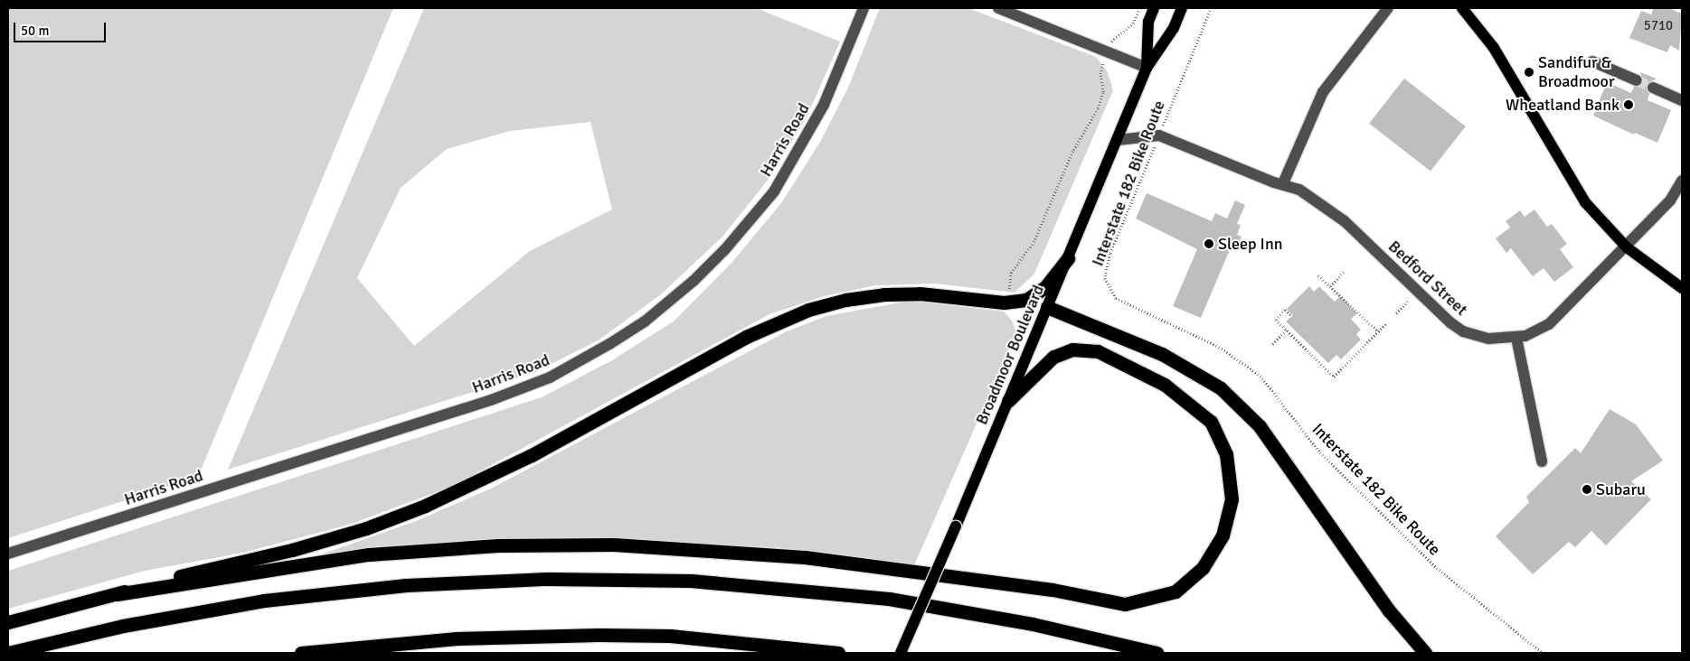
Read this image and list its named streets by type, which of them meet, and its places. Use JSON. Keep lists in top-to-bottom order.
{
  "streets": {
    "main road": ["Broadmoor Boulevard"],
    "street": ["Harris Road", "Bedford Street"],
    "path": ["Interstate 182 Bike Route"]
  },
  "crossings": [
    ["Interstate 182 Bike Route", "Bedford Street"],
    ["Bedford Street", "Broadmoor Boulevard"]
  ],
  "places": [
    "Sandifur & Broadmoor",
    "Wheatland Bank",
    "Sleep Inn",
    "Subaru"
  ],
  "house_numbers": ["5710"],
  "scale_bar": "50 m"
}
